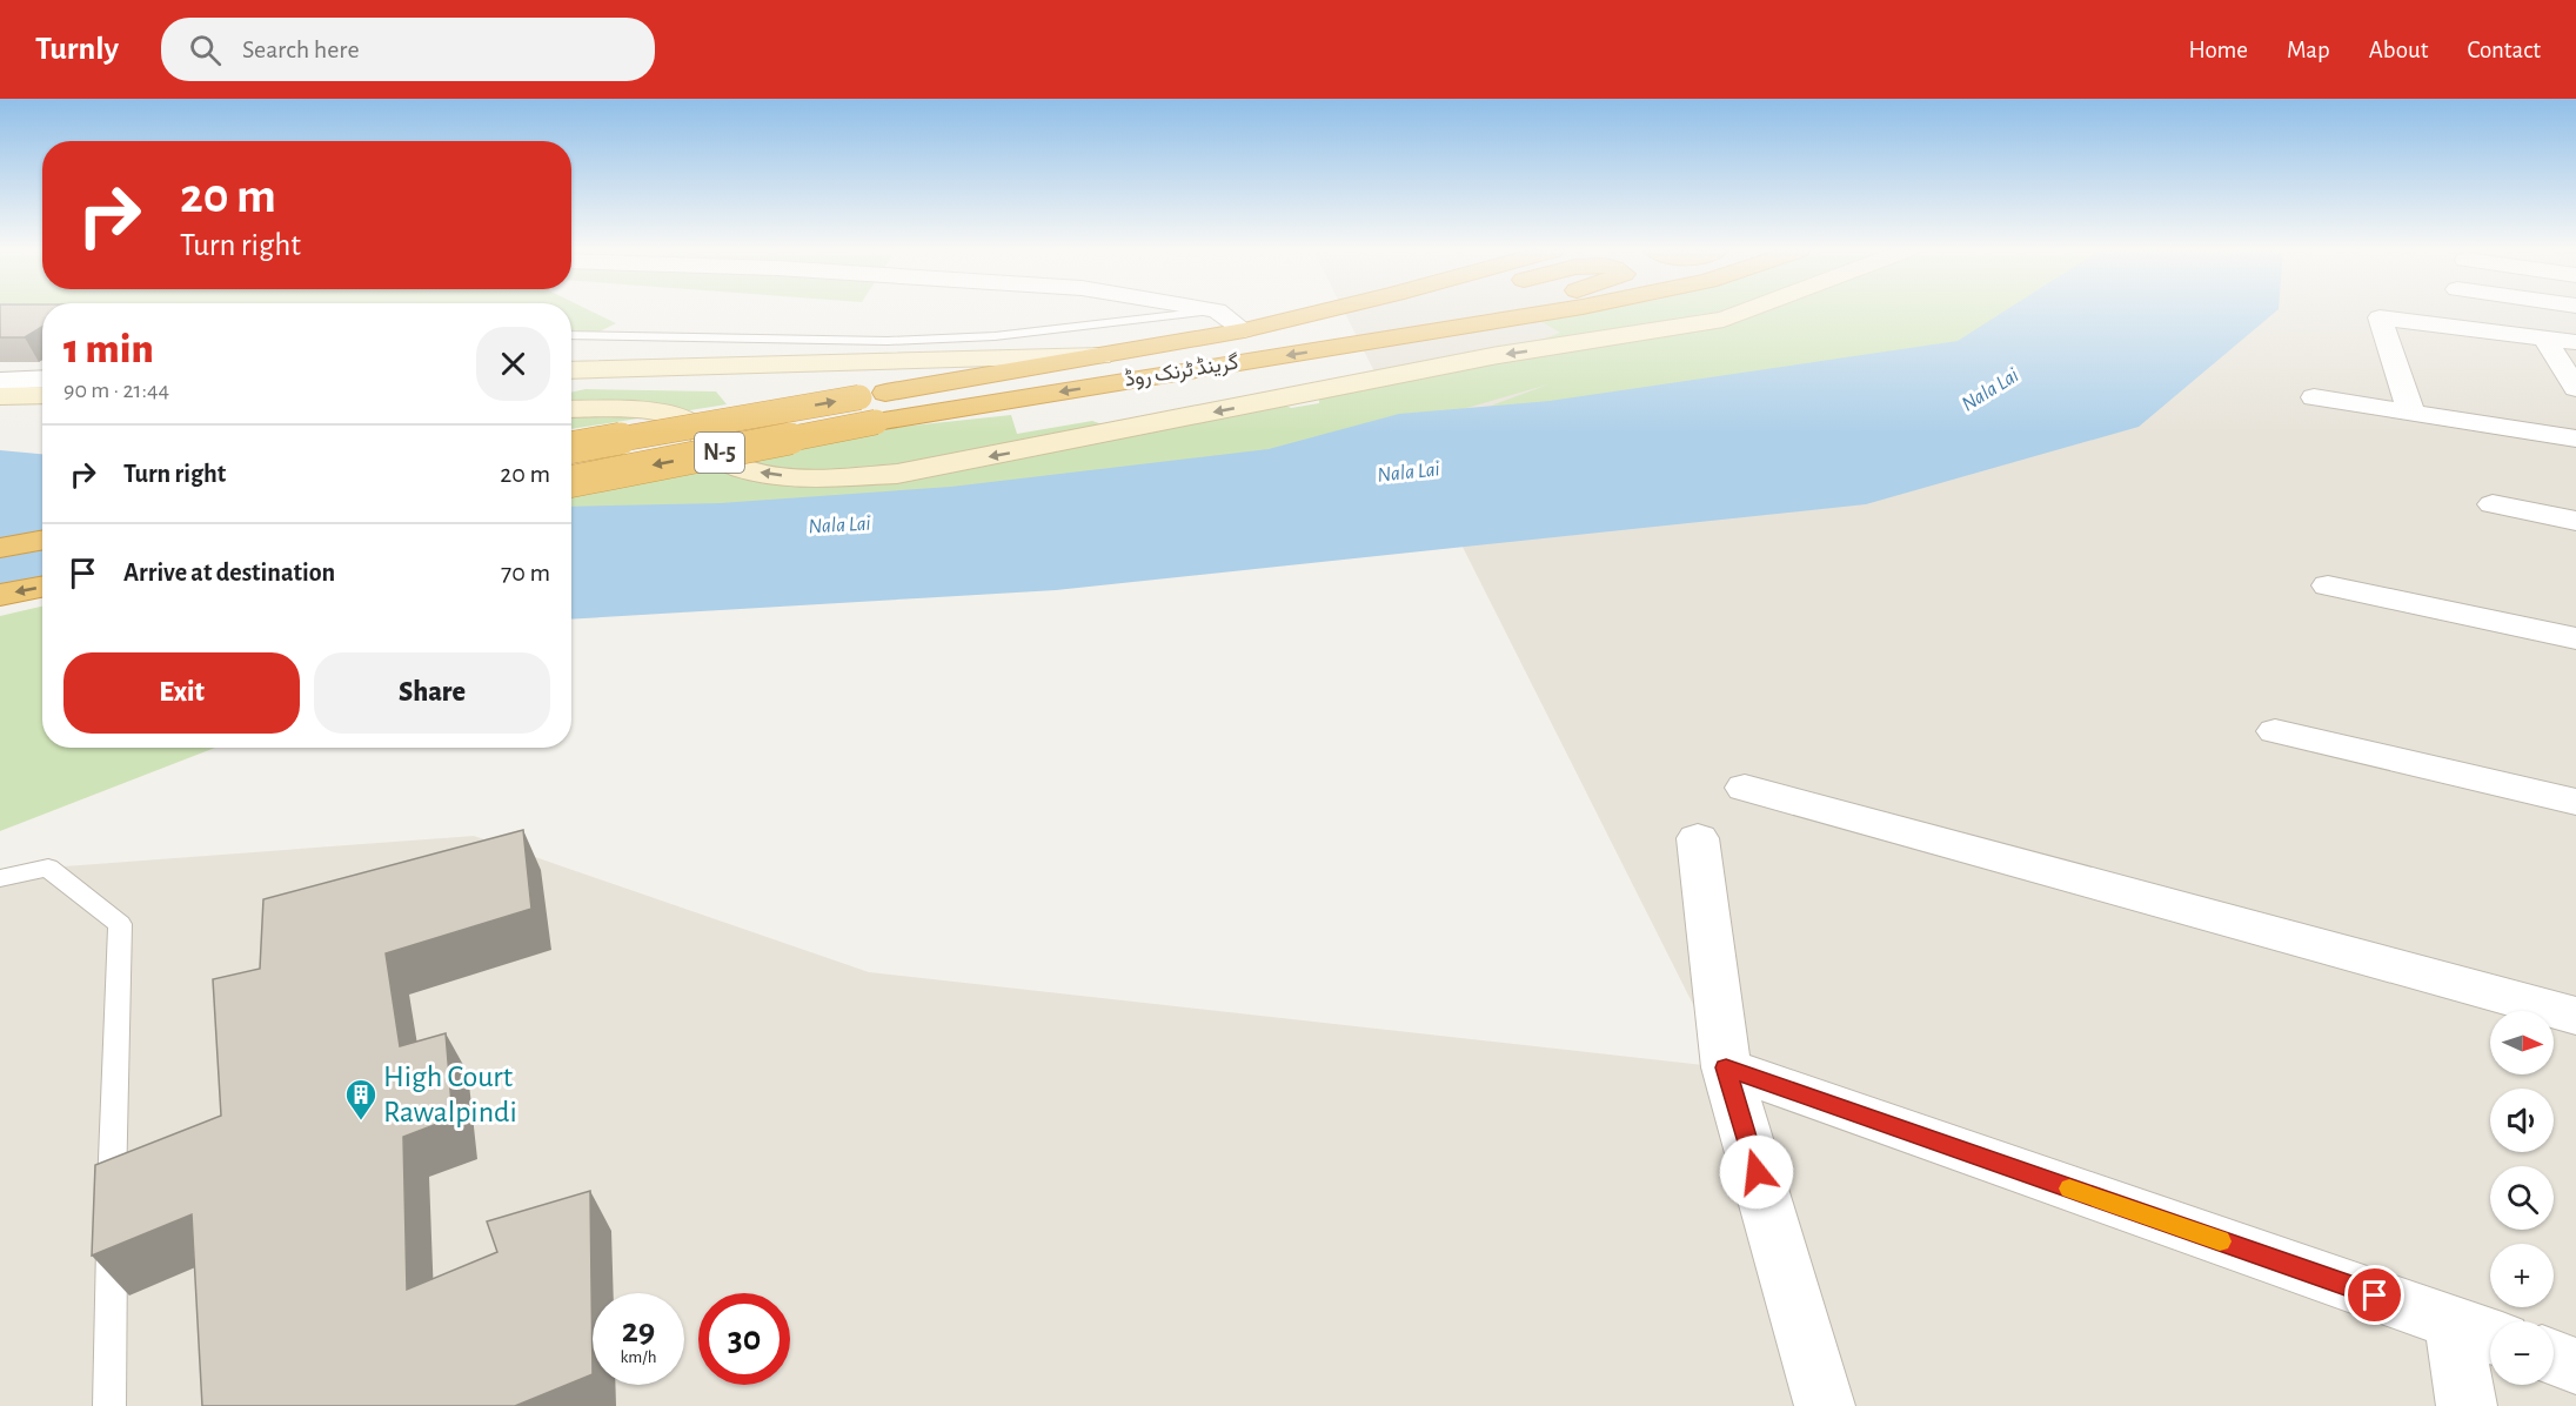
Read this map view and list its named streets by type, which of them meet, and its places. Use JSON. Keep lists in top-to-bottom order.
{
  "streets": {
    "highway": ["گرینڈ ٹرنک روڈ", "N-5"]
  },
  "water": ["Nala Lai"],
  "places": {
    "building": ["High Court Rawalpindi"]
  },
  "north": "right",
  "page": {
    "header": "Turnly",
    "search": "Search here",
    "nav": [
      "Home",
      "Map",
      "About",
      "Contact"
    ],
    "turn": ["20 m", "Turn right"],
    "heading": ["1 min", "90 m · 21:44"],
    "list": [
      {
        "name": "Turn right",
        "value": "20 m"
      },
      {
        "name": "Arrive at destination",
        "value": "70 m"
      }
    ],
    "buttons": ["Exit", "Share"],
    "map_buttons": ["+", "−"],
    "speed": "29 km/h",
    "limit": "30"
  }
}
